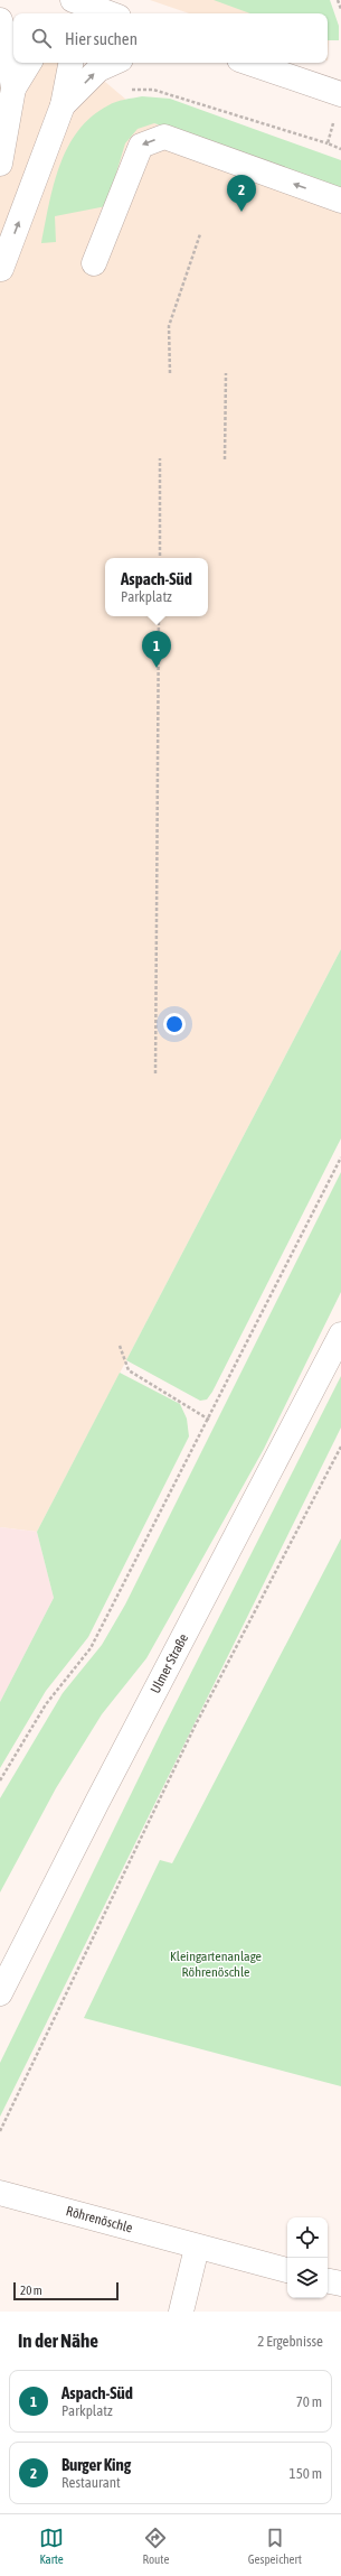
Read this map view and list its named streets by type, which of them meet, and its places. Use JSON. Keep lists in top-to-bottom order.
{
  "streets": {
    "main road": ["Ulmer Straße", "Röhrenöschle"]
  },
  "parks": ["Kleingartenanlage Röhrenöschle"],
  "scale_bar": "20 m",
  "page": {
    "search": "Hier suchen",
    "pins": ["2", "1"],
    "popup": ["Aspach-Süd", "Parkplatz"],
    "scale": "20 m",
    "heading": ["In der Nähe", "2 Ergebnisse"],
    "list": [
      {
        "mark": "1",
        "name": "Aspach-Süd",
        "note": "Parkplatz",
        "value": "70 m"
      },
      {
        "mark": "2",
        "name": "Burger King",
        "note": "Restaurant",
        "value": "150 m"
      }
    ],
    "nav": ["Karte", "Route", "Gespeichert"]
  }
}
